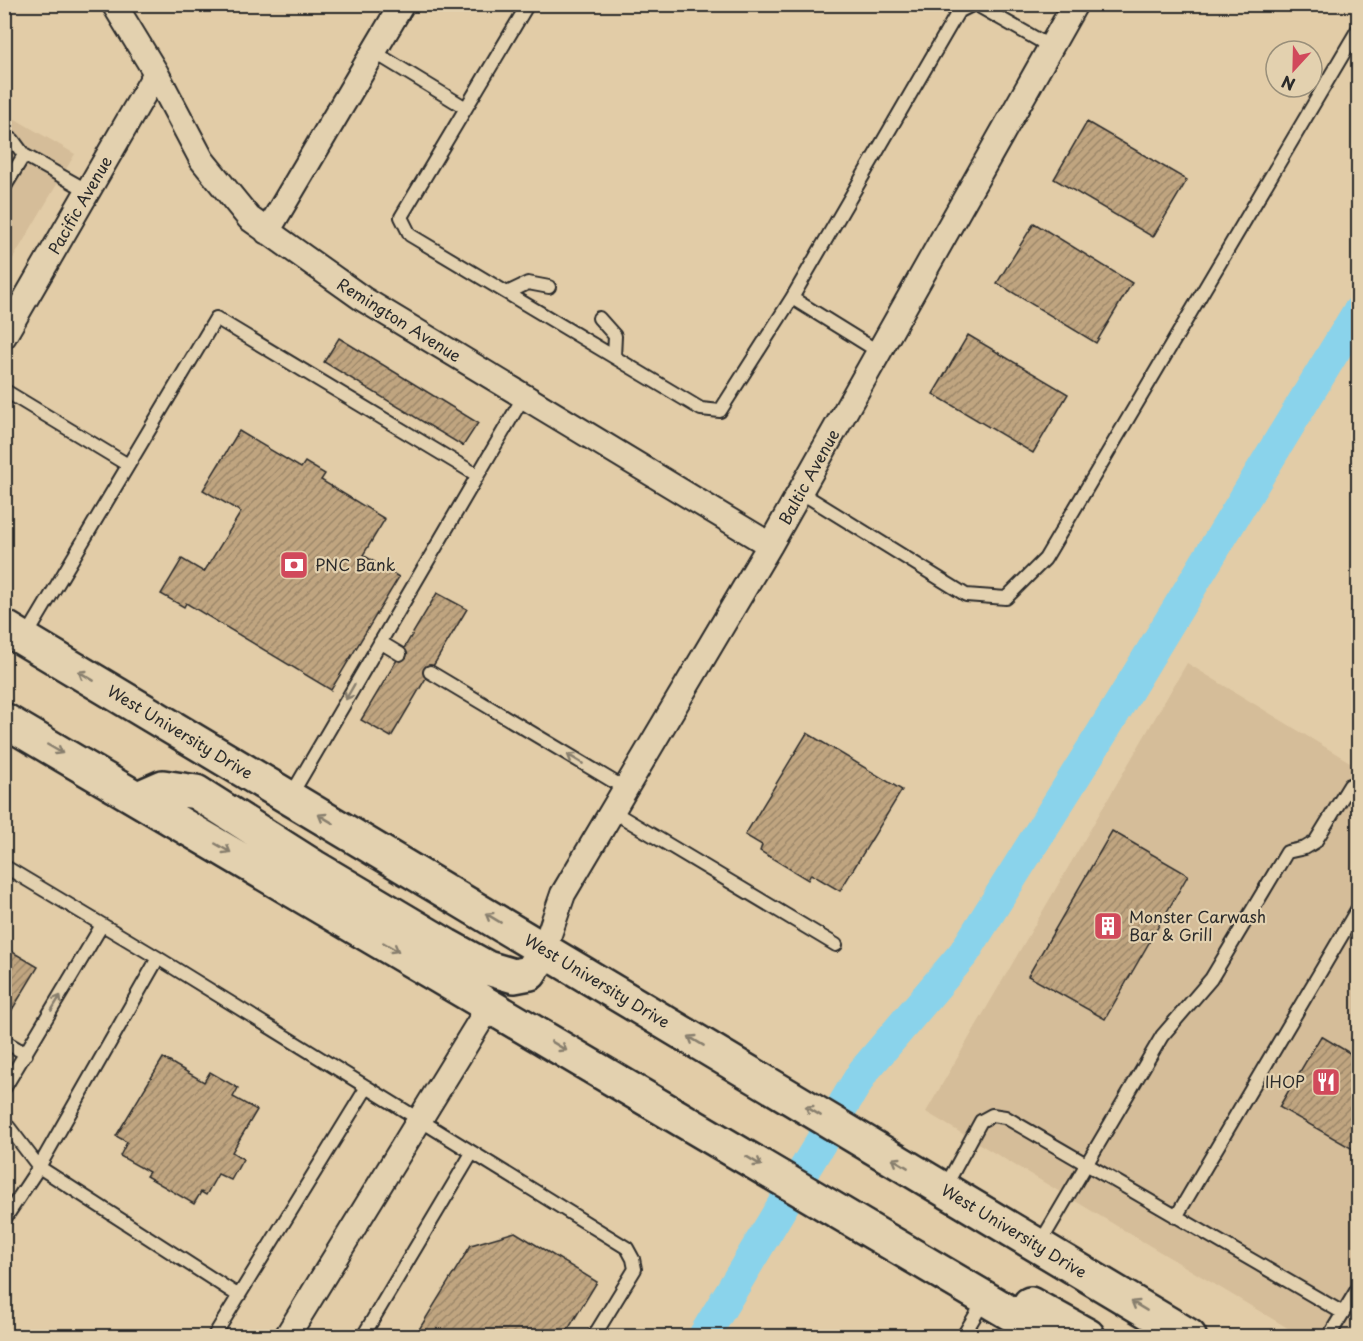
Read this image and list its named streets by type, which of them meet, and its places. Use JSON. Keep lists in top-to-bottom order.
{
  "streets": {
    "main road": ["West University Drive"],
    "street": ["Pacific Avenue", "Remington Avenue", "Baltic Avenue"]
  },
  "crossings": [
    ["Pacific Avenue", "Remington Avenue"],
    ["Remington Avenue", "Baltic Avenue"],
    ["Baltic Avenue", "West University Drive"]
  ],
  "places": {
    "bank": ["PNC Bank"],
    "building": ["Monster Carwash Bar & Grill"],
    "restaurant": ["IHOP"]
  },
  "north": "bottom"
}
